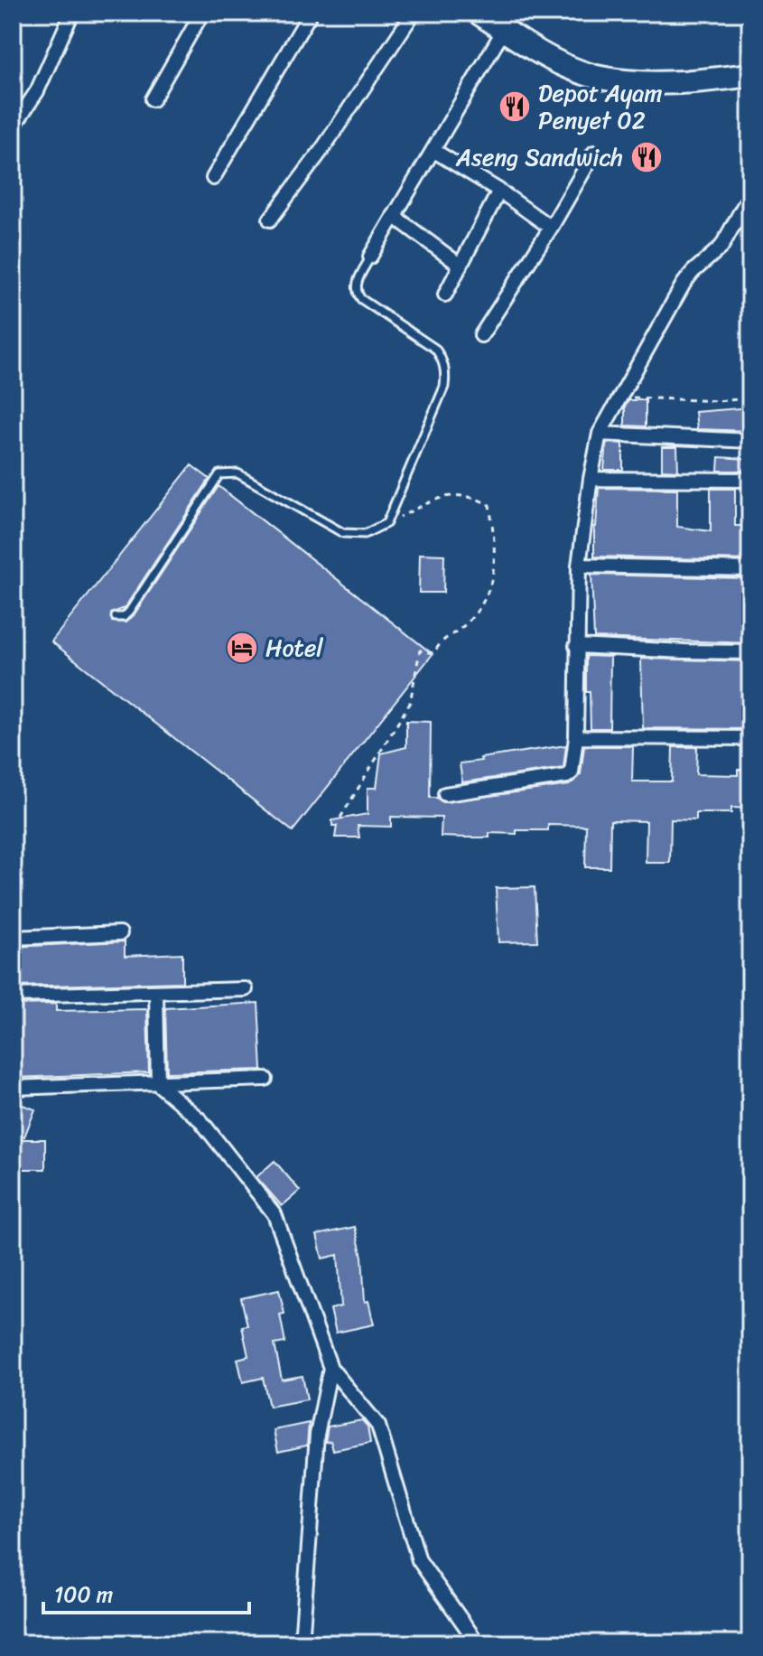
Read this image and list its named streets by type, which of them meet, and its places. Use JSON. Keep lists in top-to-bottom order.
{
  "places": {
    "restaurant": ["Depot Ayam Penyet 02", "Aseng Sandwich"],
    "hotel": ["Hotel"]
  },
  "scale_bar": "100 m"
}
